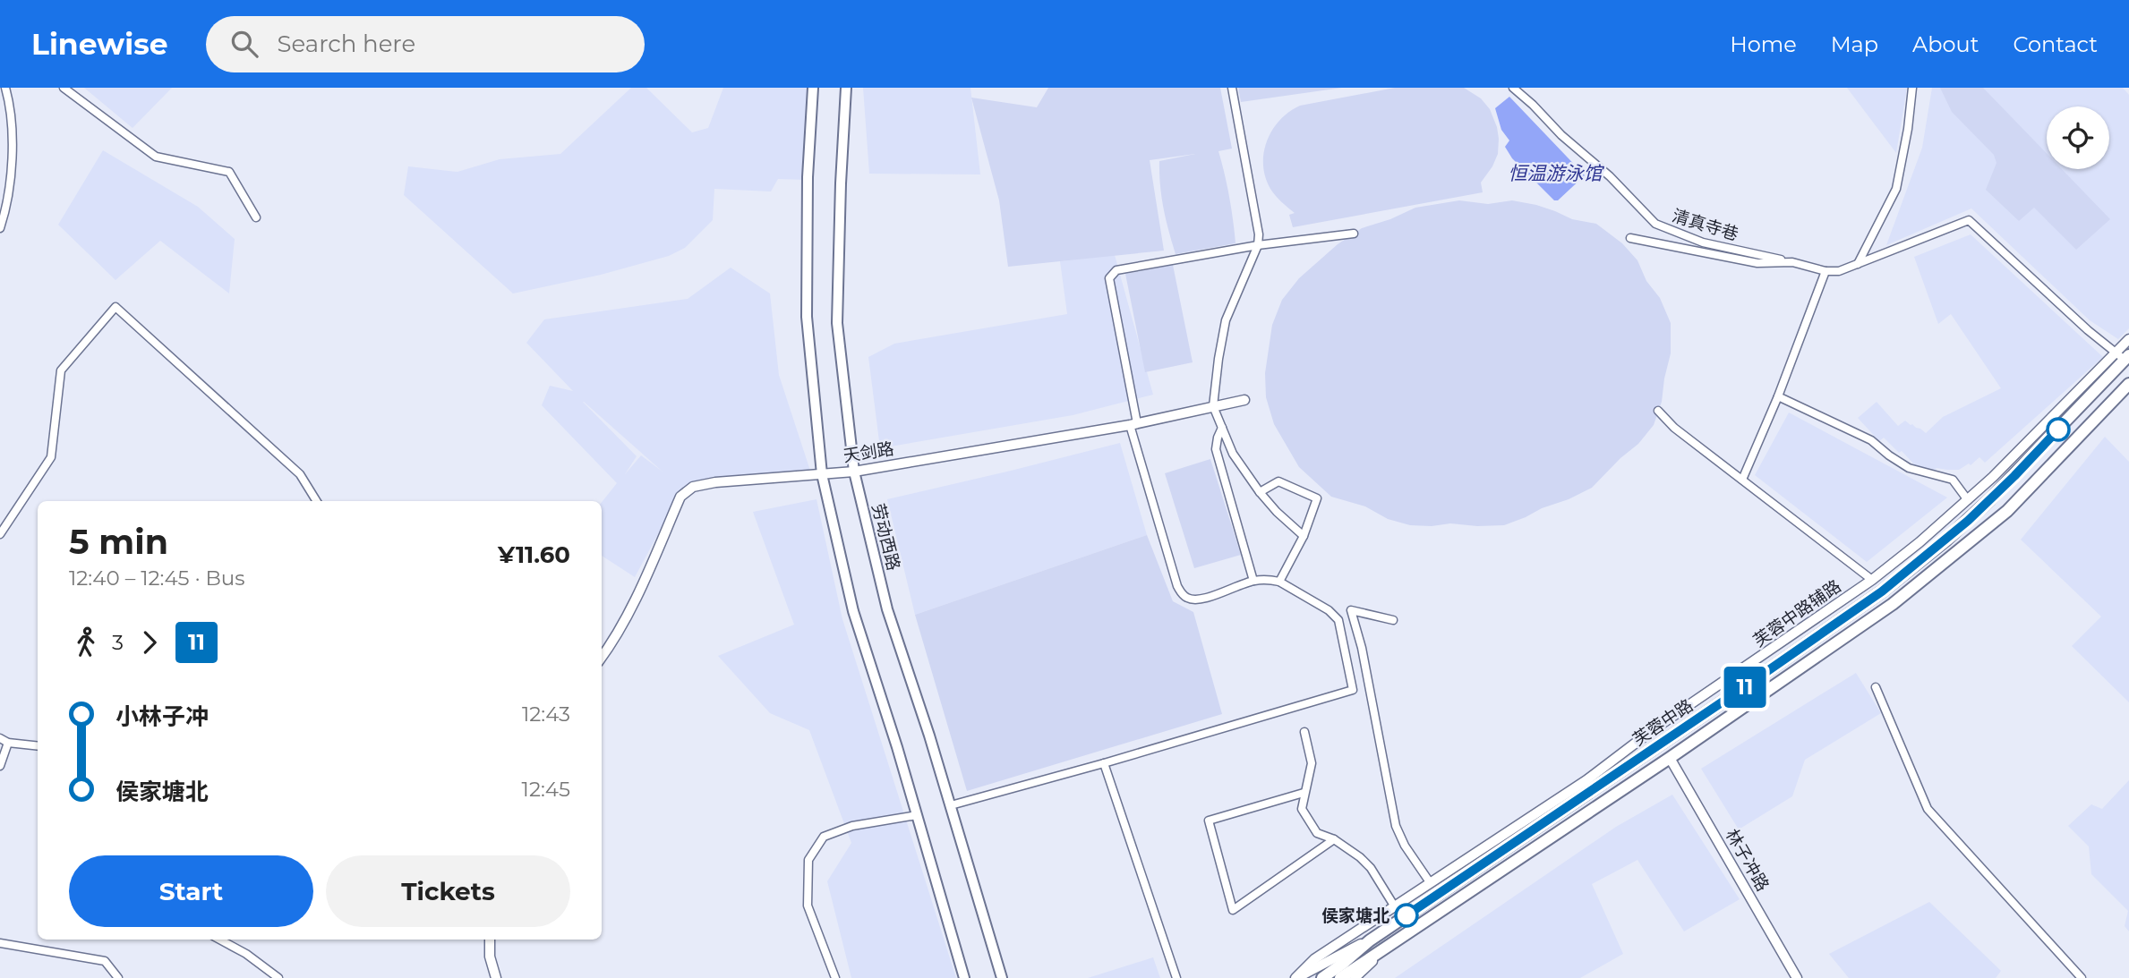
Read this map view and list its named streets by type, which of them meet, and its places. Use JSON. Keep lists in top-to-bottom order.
{
  "streets": {
    "main road": ["劳动西路", "芙蓉中路"],
    "street": [
      "清真寺巷",
      "天剑路",
      "芙蓉中路辅路",
      "林子冲路"
    ]
  },
  "crossings": [
    ["天剑路", "劳动西路"],
    ["芙蓉中路辅路", "芙蓉中路"],
    ["芙蓉中路", "林子冲路"]
  ],
  "water": ["恒温游泳馆"],
  "places": ["侯家塘北"],
  "lines": ["bus line 11"],
  "page": {
    "header": "Linewise",
    "search": "Search here",
    "nav": [
      "Home",
      "Map",
      "About",
      "Contact"
    ],
    "on_map": "11",
    "heading": ["5 min", "12:40 – 12:45 · Bus", "¥11.60"],
    "legs": ["3", "11"],
    "list": [
      {
        "name": "小林子冲",
        "value": "12:43"
      },
      {
        "name": "侯家塘北",
        "value": "12:45"
      }
    ],
    "buttons": ["Start", "Tickets"]
  }
}
